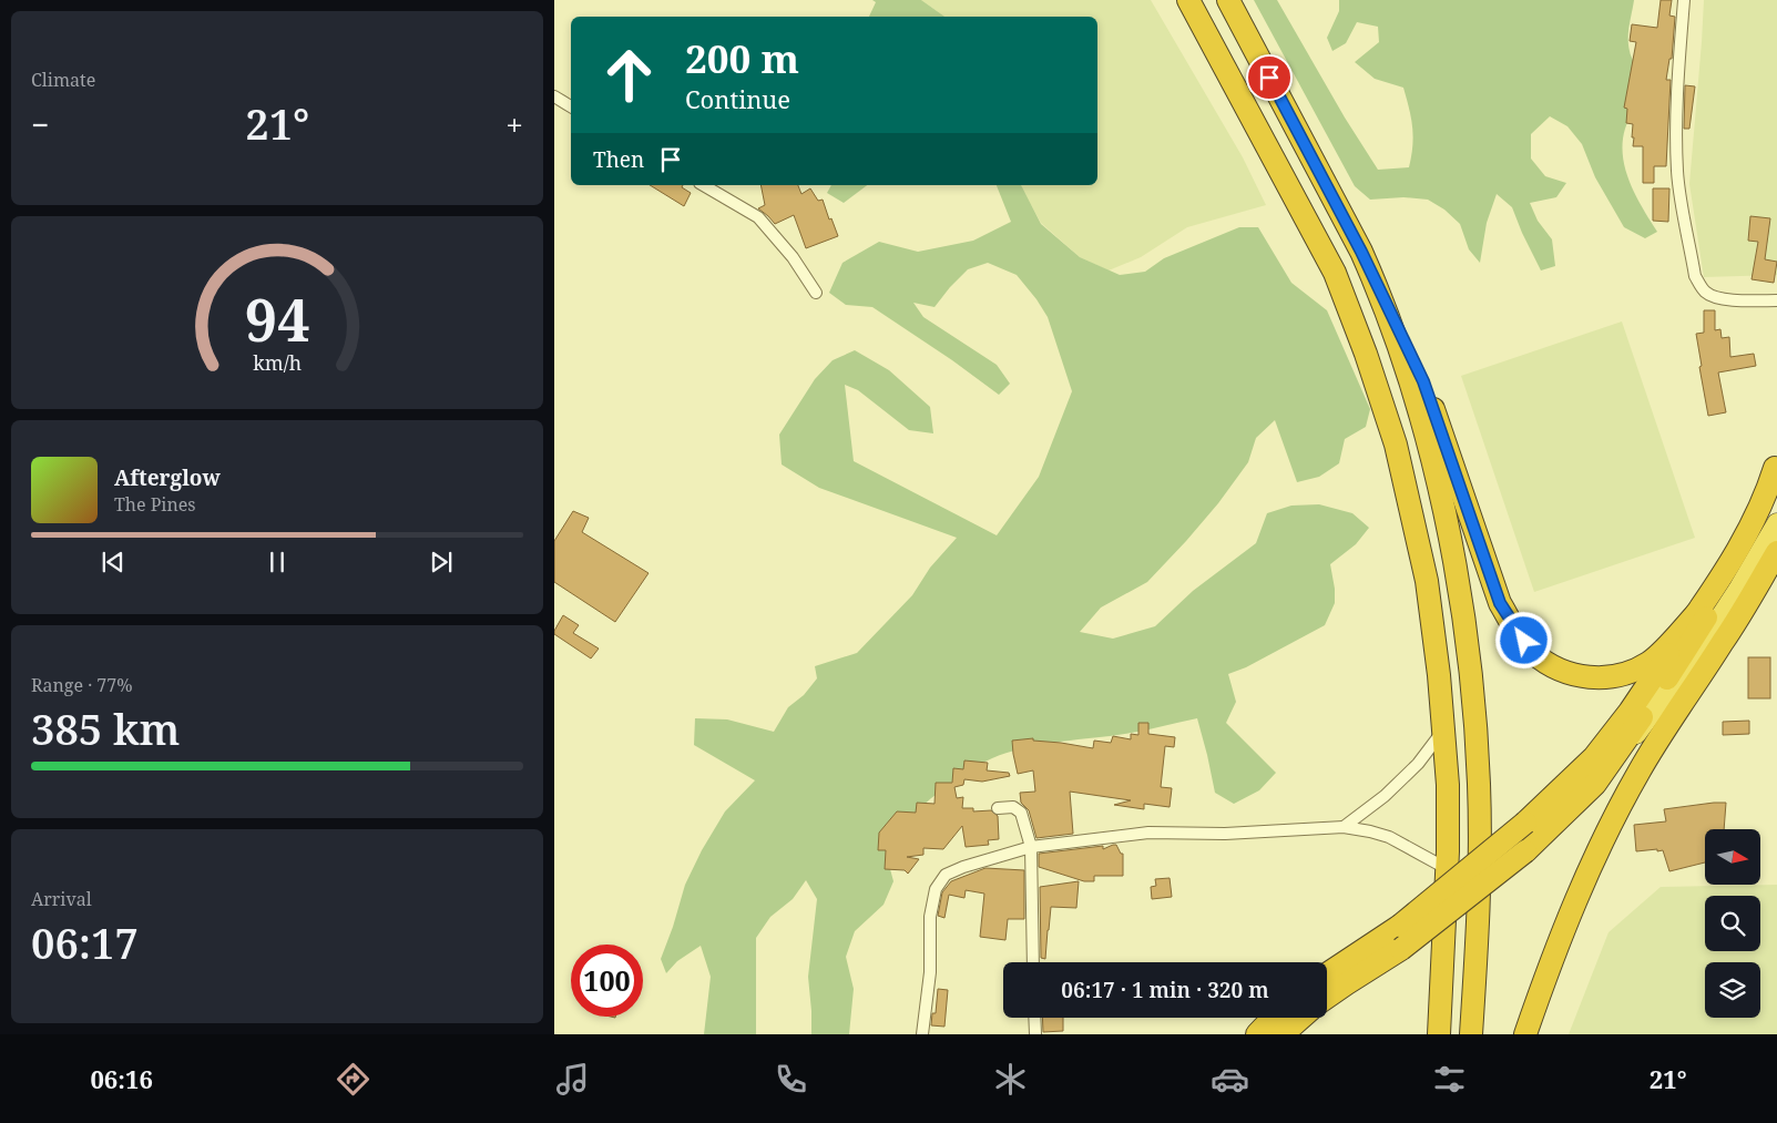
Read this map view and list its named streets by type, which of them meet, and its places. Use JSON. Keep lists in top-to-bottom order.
{
  "north": "right",
  "page": {
    "tile": [
      "Climate",
      ["Range · 77%", "385 km"],
      ["Arrival", "06:17"]
    ],
    "turn": ["200 m", "Continue"],
    "heat": ["−", "21°", "+"],
    "then": "Then",
    "song": ["Afterglow", "The Pines"],
    "limit": "100",
    "trip": "06:17 · 1 min · 320 m",
    "tabs": ["06:16", "21°"],
    "gauge": ["94", "km/h"]
  }
}
